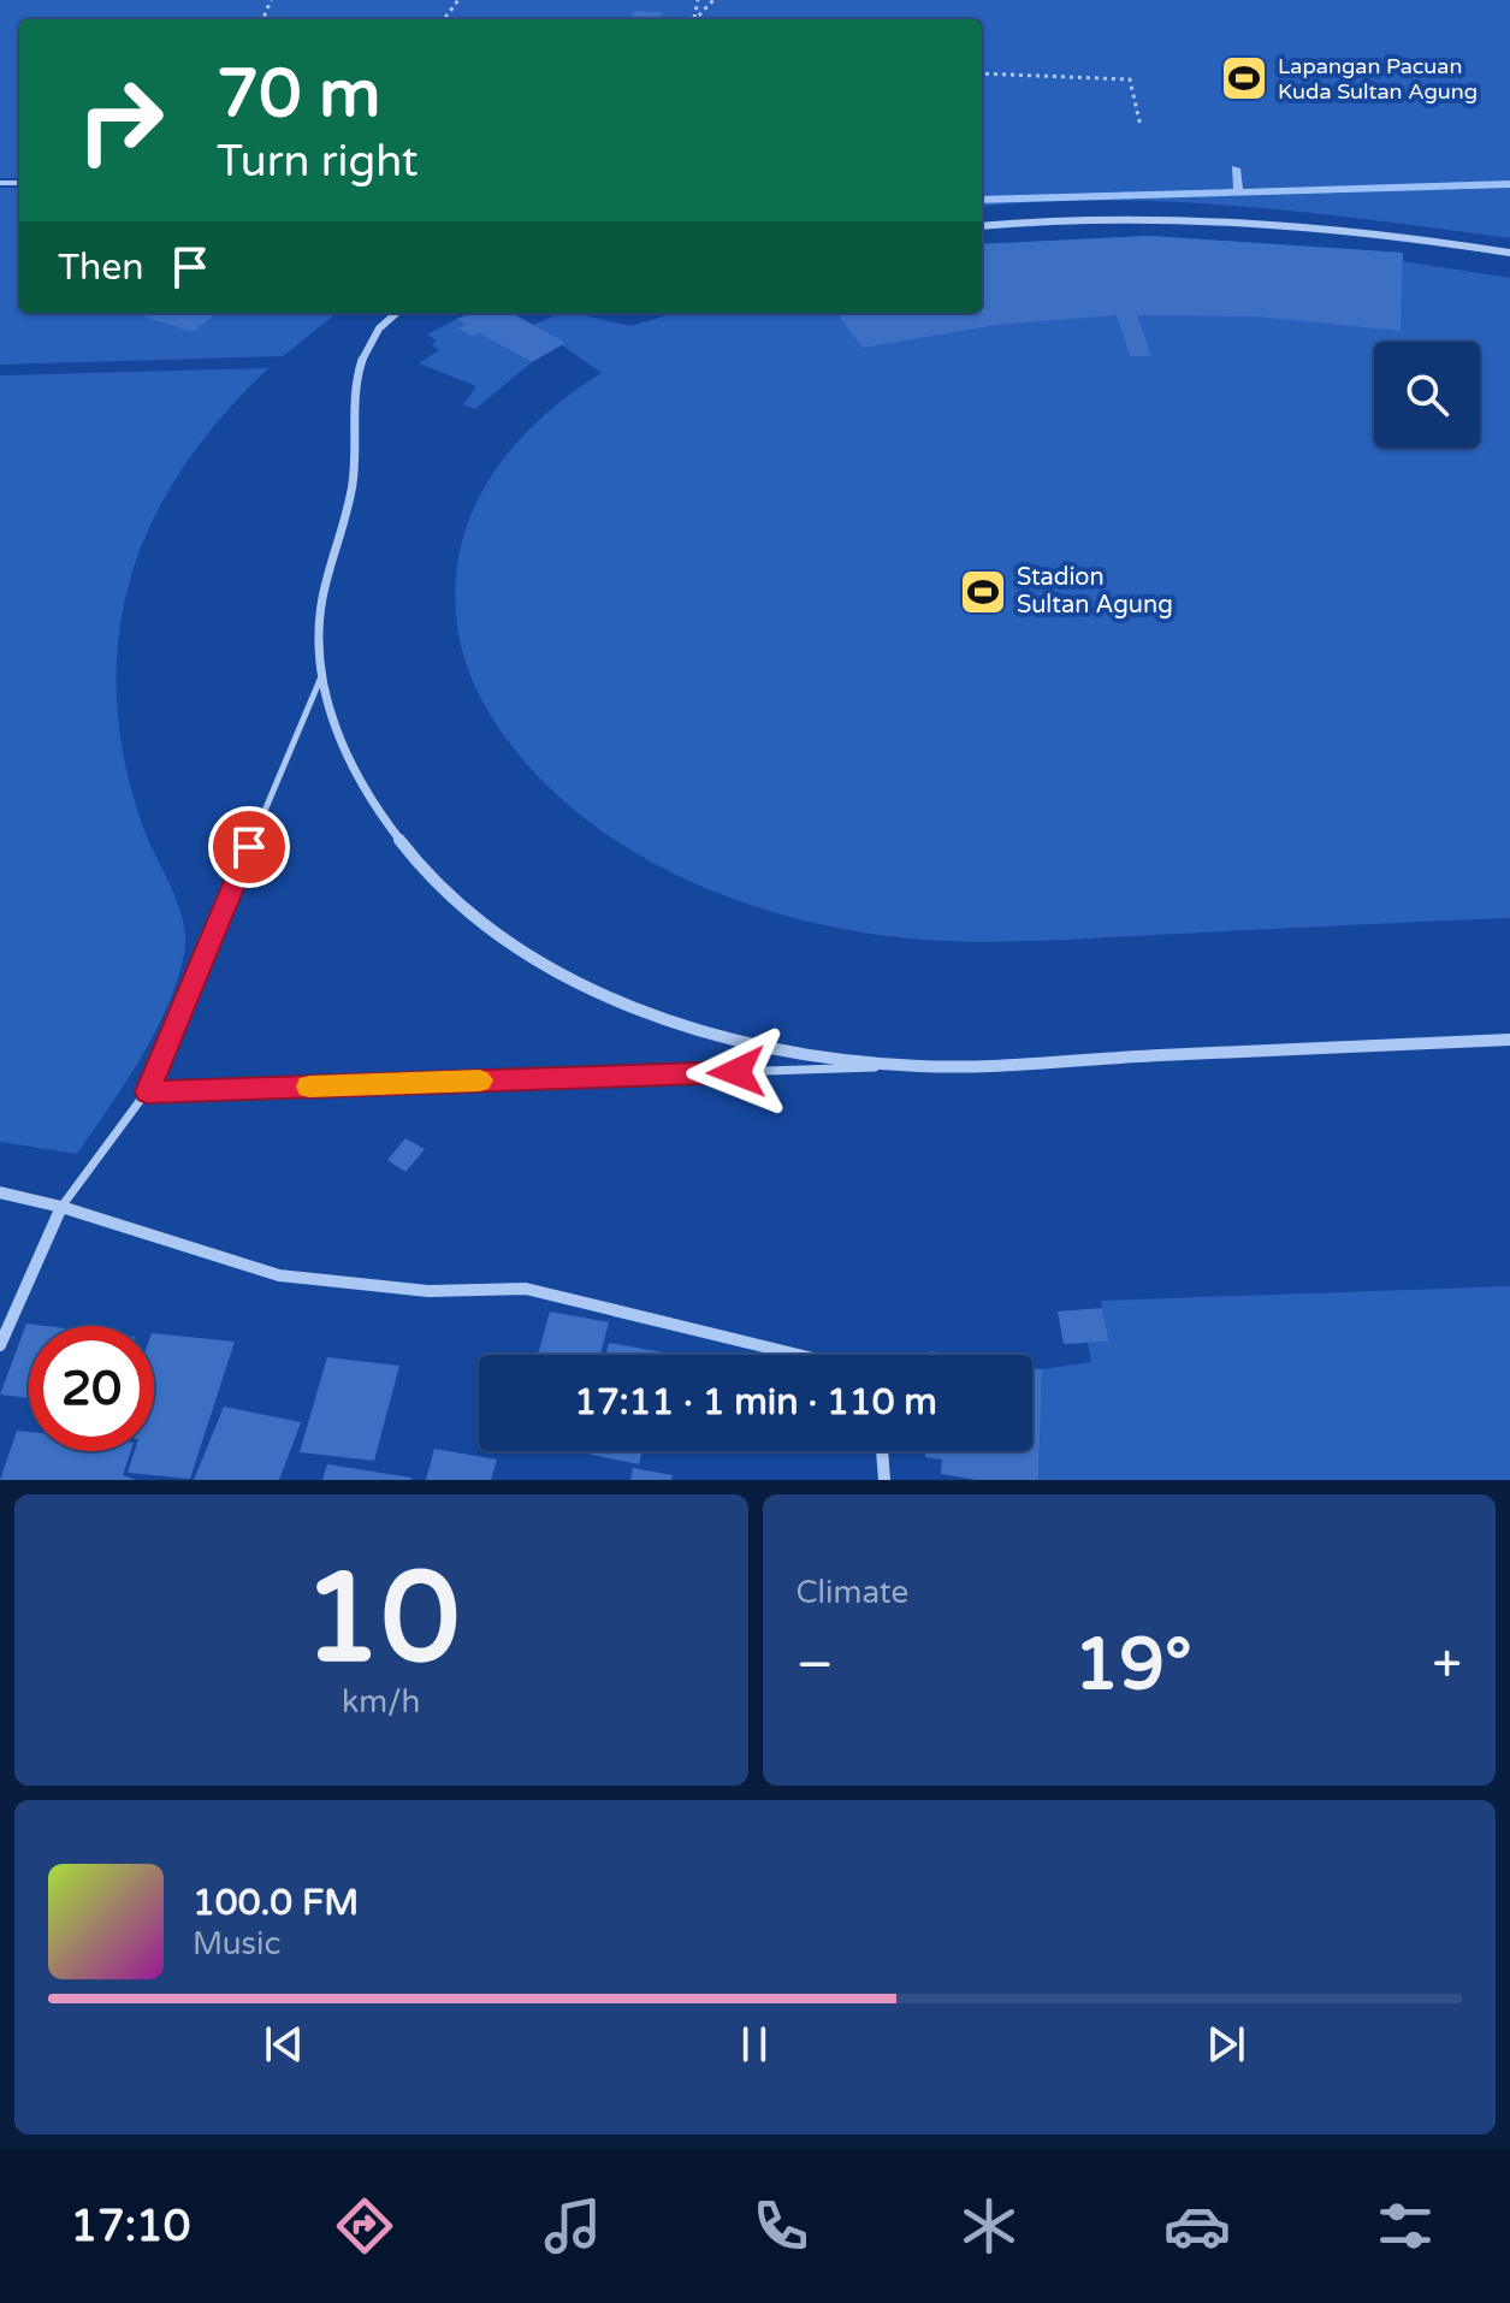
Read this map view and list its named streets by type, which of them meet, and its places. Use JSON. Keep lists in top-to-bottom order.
{
  "places": {
    "sports": ["Lapangan Pacuan Kuda Sultan Agung", "Stadion Sultan Agung"]
  },
  "page": {
    "turn": ["70 m", "Turn right"],
    "then": "Then",
    "limit": "20",
    "trip": "17:11 · 1 min · 110 m",
    "tile": [
      ["10", "km/h"],
      "Climate"
    ],
    "heat": ["−", "19°", "+"],
    "song": ["100.0 FM", "Music"],
    "tabs": "17:10"
  }
}
